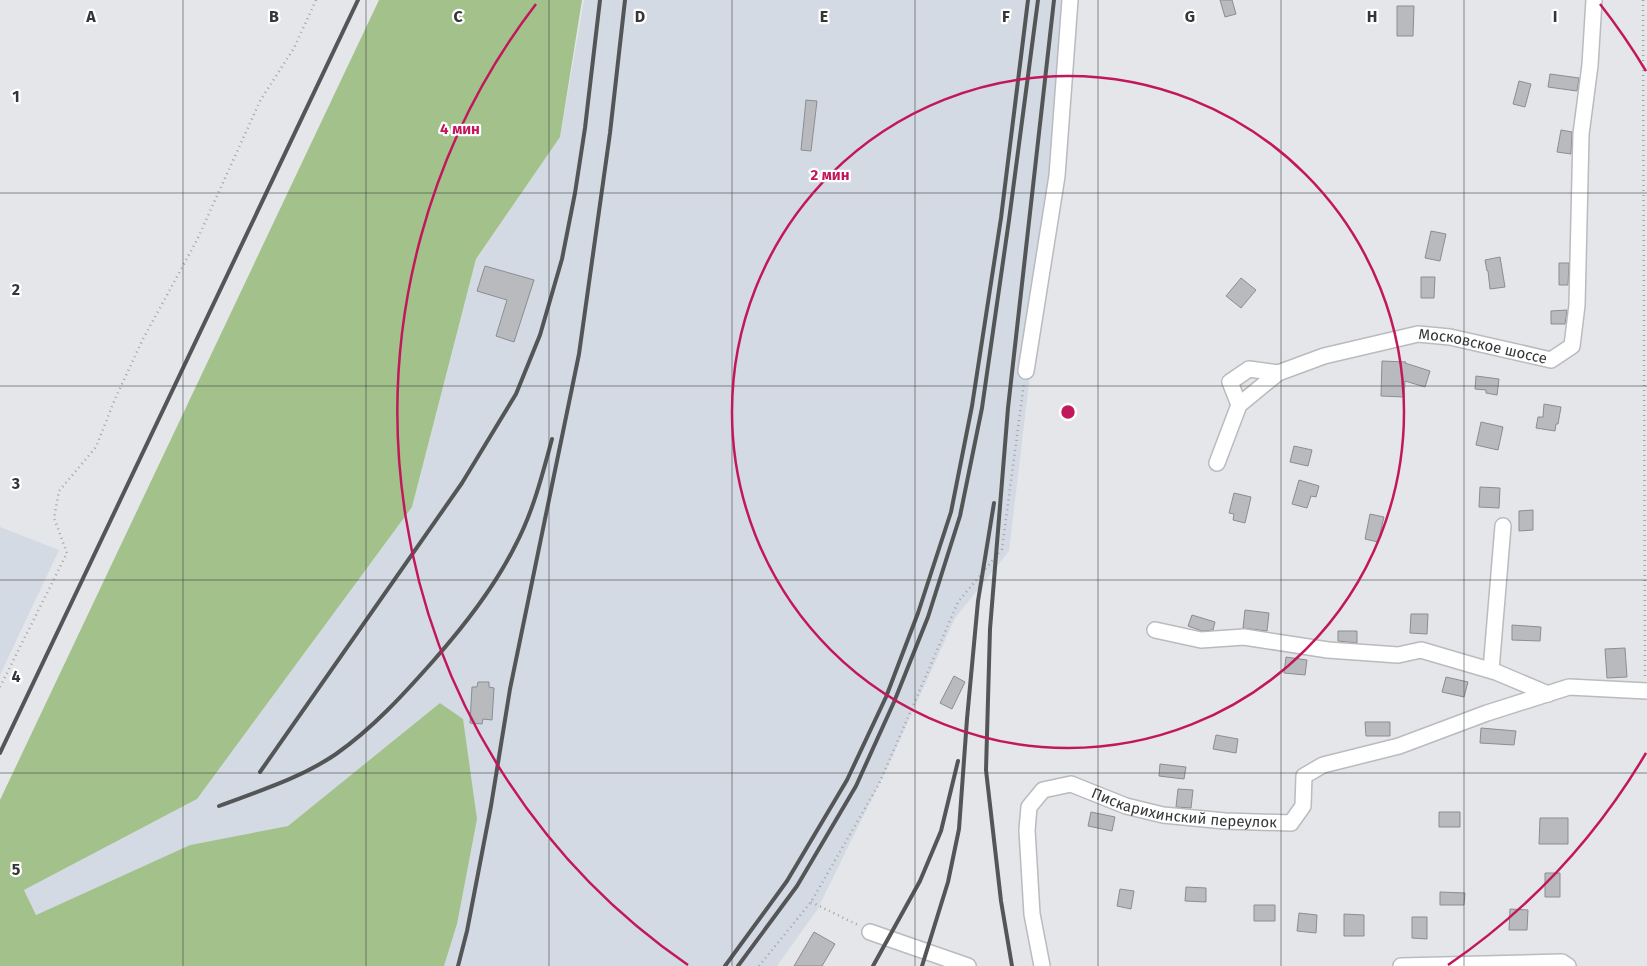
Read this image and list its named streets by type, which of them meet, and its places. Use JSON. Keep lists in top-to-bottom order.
{
  "streets": {
    "street": ["Московское шоссе", "Пискарихинский переулок"]
  },
  "grid": {
    "columns": [
      "A",
      "B",
      "C",
      "D",
      "E",
      "F",
      "G",
      "H",
      "I"
    ],
    "rows": [
      "1",
      "2",
      "3",
      "4",
      "5"
    ]
  },
  "rings": ["4 мин", "2 мин"]
}
